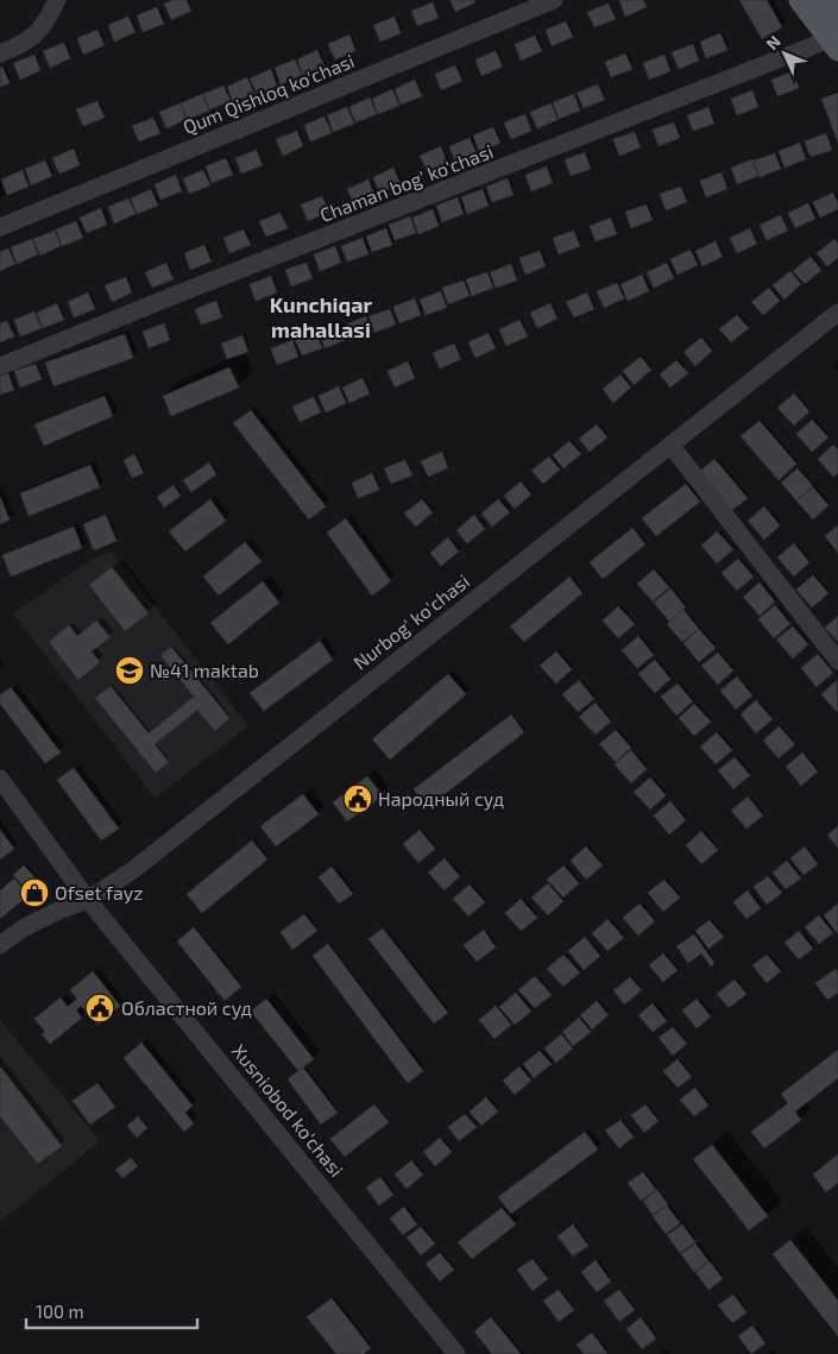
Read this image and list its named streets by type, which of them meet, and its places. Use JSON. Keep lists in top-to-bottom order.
{
  "streets": {
    "street": [
      "Qum Qishloq ko'chasi",
      "Chaman bog' ko'chasi",
      "Nurbog' ko'chasi",
      "Xusniobod ko'chasi"
    ]
  },
  "crossings": [
    ["Nurbog' ko'chasi", "Xusniobod ko'chasi"]
  ],
  "districts": ["Kunchiqar mahallasi"],
  "places": {
    "school or university": ["№41 maktab"],
    "public building": ["Народный суд", "Областной суд"],
    "shop": ["Ofset fayz"]
  },
  "scale_bar": "100 m",
  "north": "top left"
}
